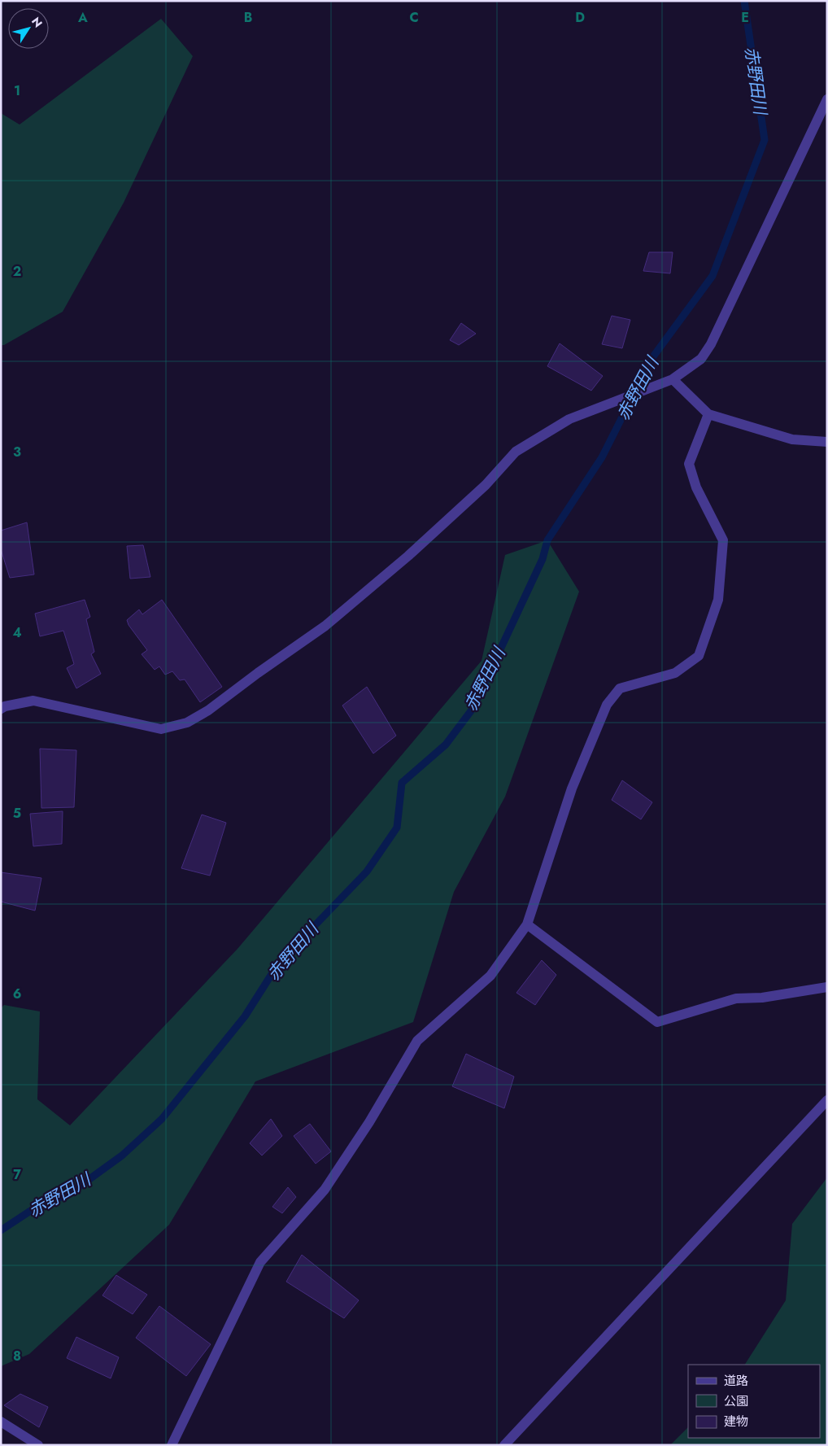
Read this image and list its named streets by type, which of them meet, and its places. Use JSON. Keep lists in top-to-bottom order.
{
  "water": ["赤野田川"],
  "legend": ["道路", "公園", "建物"],
  "north": "top right",
  "grid": {
    "columns": [
      "A",
      "B",
      "C",
      "D",
      "E"
    ],
    "rows": [
      "1",
      "2",
      "3",
      "4",
      "5",
      "6",
      "7",
      "8"
    ]
  }
}
